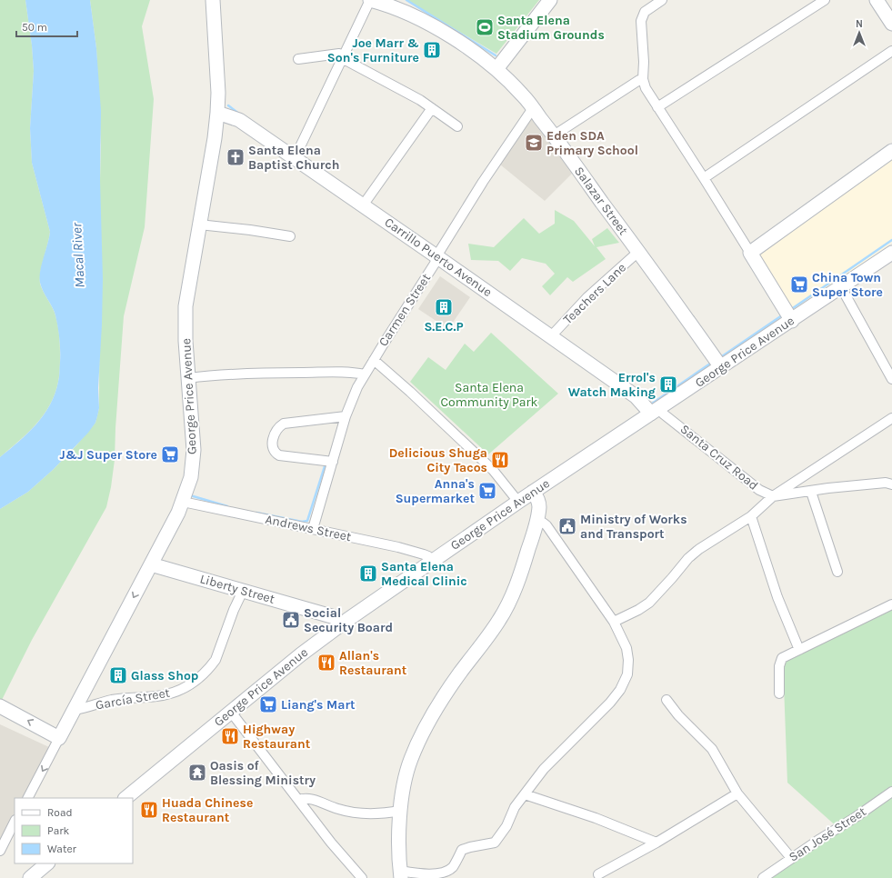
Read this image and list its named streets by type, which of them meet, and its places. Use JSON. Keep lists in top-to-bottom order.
{
  "streets": {
    "main road": [
      "Salazar Street",
      "Carrillo Puerto Avenue",
      "George Price Avenue",
      "Liberty Street"
    ],
    "street": [
      "Teachers Lane",
      "Carmen Street",
      "Santa Cruz Road",
      "Andrews Street",
      "García Street",
      "San José Street"
    ]
  },
  "crossings": [
    ["Salazar Street", "Teachers Lane"],
    ["Salazar Street", "Carmen Street"],
    ["Salazar Street", "George Price Avenue"],
    ["Carrillo Puerto Avenue", "Teachers Lane"],
    ["Carrillo Puerto Avenue", "Carmen Street"],
    ["Carrillo Puerto Avenue", "George Price Avenue"],
    ["Carrillo Puerto Avenue", "Santa Cruz Road"],
    ["Carmen Street", "Andrews Street"],
    ["George Price Avenue", "Santa Cruz Road"],
    ["George Price Avenue", "Andrews Street"],
    ["George Price Avenue", "Liberty Street"],
    ["George Price Avenue", "García Street"],
    ["Liberty Street", "García Street"]
  ],
  "water": ["Macal River"],
  "parks": ["Santa Elena Community Park"],
  "places": {
    "sports": ["Santa Elena Stadium Grounds"],
    "building": [
      "Joe Marr & Son's Furniture",
      "S.E.C.P",
      "Errol's Watch Making",
      "Santa Elena Medical Clinic",
      "Glass Shop"
    ],
    "school or university": ["Eden SDA Primary School"],
    "church": ["Santa Elena Baptist Church"],
    "supermarket": [
      "China Town Super Store",
      "J&J Super Store",
      "Anna's Supermarket",
      "Liang's Mart"
    ],
    "restaurant": [
      "Delicious Shuga City Tacos",
      "Allan's Restaurant",
      "Highway Restaurant",
      "Huada Chinese Restaurant"
    ],
    "public building": ["Ministry of Works and Transport", "Social Security Board"],
    "temple": ["Oasis of Blessing Ministry"]
  },
  "legend": ["Road", "Park", "Water"],
  "scale_bar": "50 m",
  "north": "top"
}
